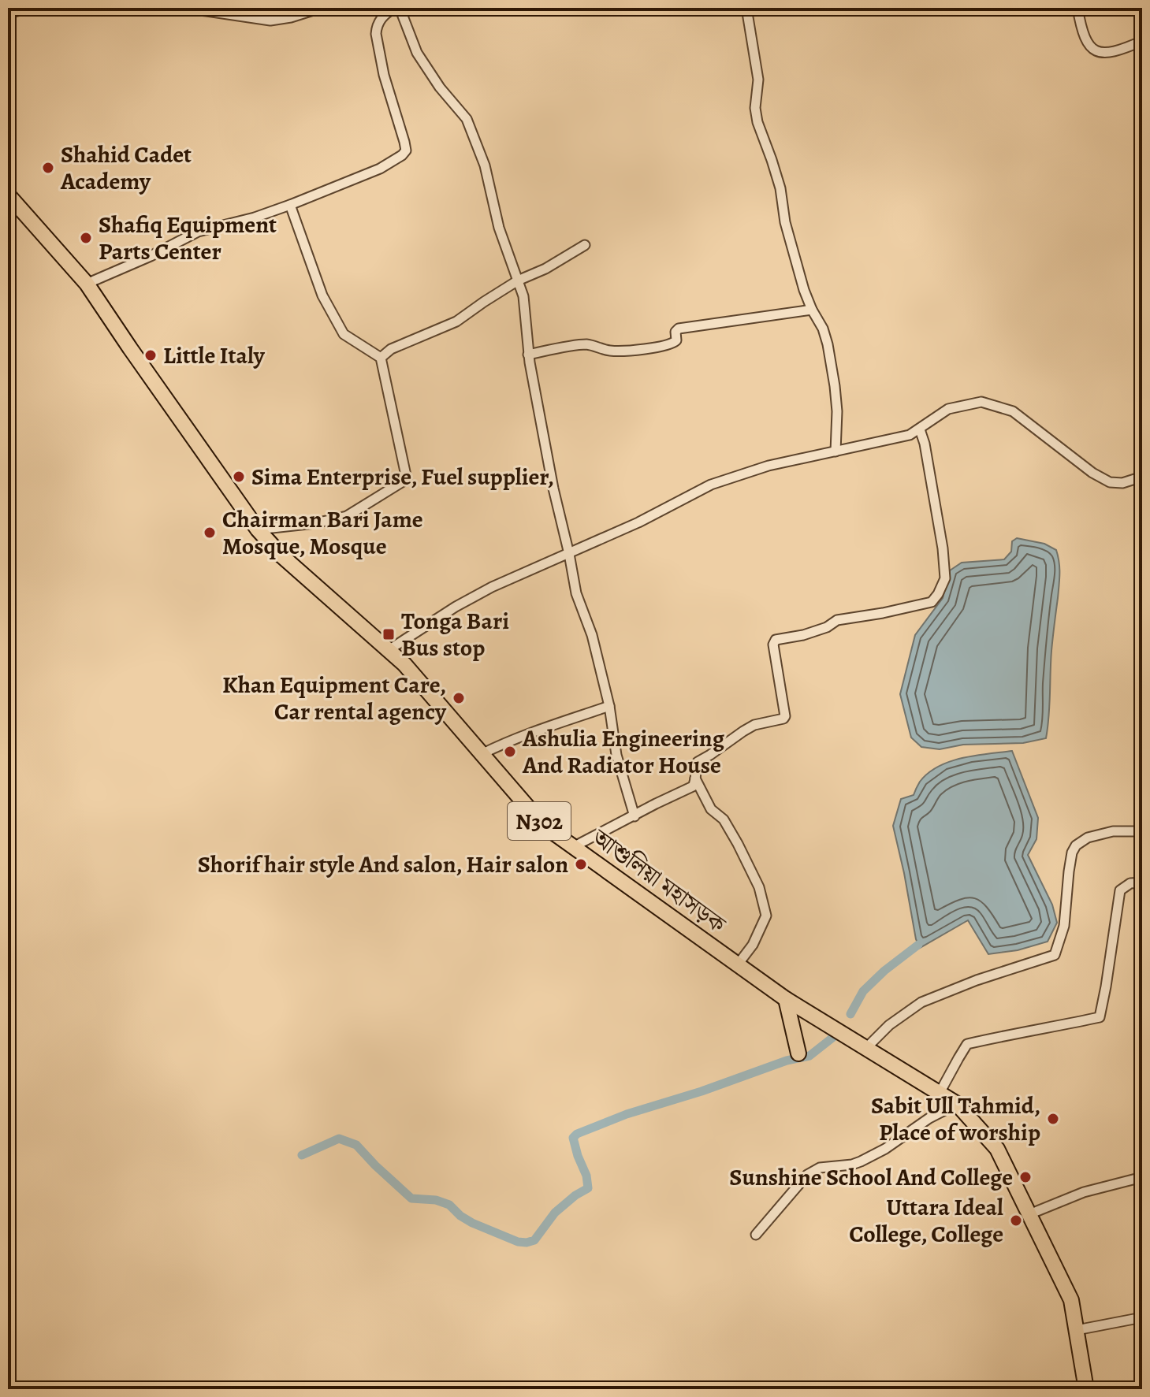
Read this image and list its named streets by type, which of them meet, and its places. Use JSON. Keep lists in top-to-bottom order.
{
  "streets": {
    "highway": ["N302", "আশুলিয়া মহাসড়ক"]
  },
  "places": {
    "other": [
      "Shahid Cadet Academy",
      "Shafiq Equipment Parts Center",
      "Little Italy",
      "Sima Enterprise, Fuel supplier,",
      "Chairman Bari Jame Mosque, Mosque",
      "Khan Equipment Care, Car rental agency",
      "Ashulia Engineering And Radiator House",
      "Shorif hair style And salon, Hair salon",
      "Sabit Ull Tahmid, Place of worship",
      "Sunshine School And College",
      "Uttara Ideal College, College"
    ],
    "transit": ["Tonga Bari Bus stop"]
  }
}
